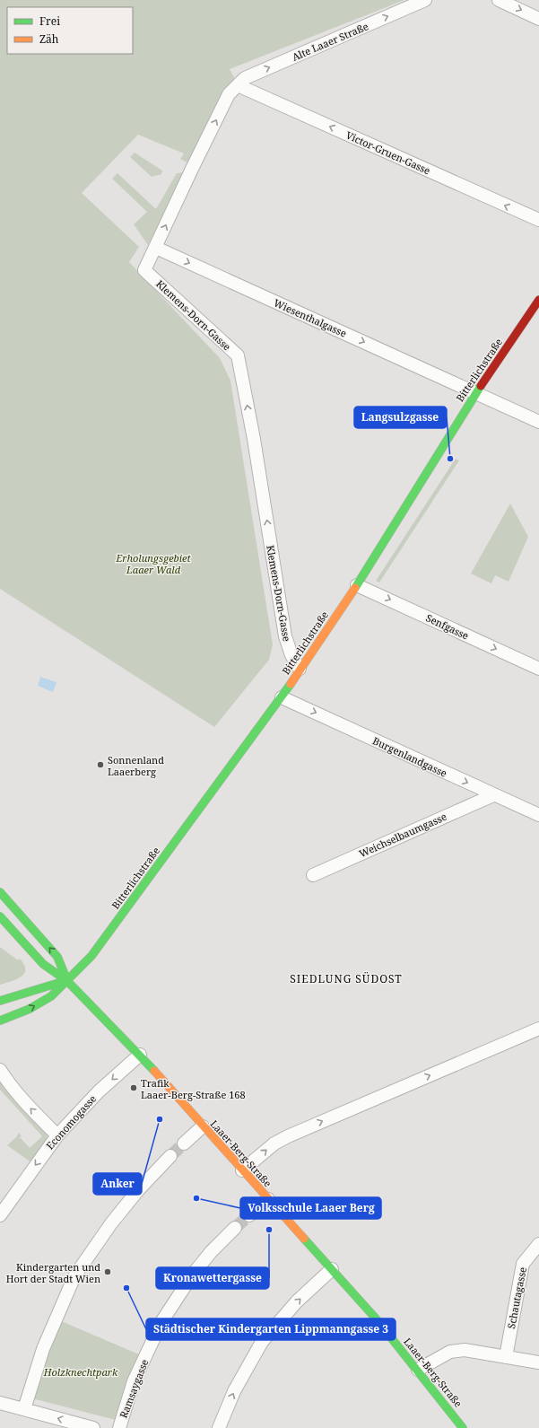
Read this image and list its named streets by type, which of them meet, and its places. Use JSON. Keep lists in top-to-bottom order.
{
  "streets": {
    "main road": ["Bitterlichstraße", "Laaer-Berg-Straße"],
    "street": [
      "Alte Laaer Straße",
      "Victor-Gruen-Gasse",
      "Klemens-Dorn-Gasse",
      "Wiesenthalgasse",
      "Senfgasse",
      "Burgenlandgasse",
      "Weichselbaumgasse",
      "Economogasse",
      "Schautagasse",
      "Ramsaygasse"
    ]
  },
  "crossings": [
    ["Alte Laaer Straße", "Victor-Gruen-Gasse"],
    ["Alte Laaer Straße", "Klemens-Dorn-Gasse"],
    ["Victor-Gruen-Gasse", "Klemens-Dorn-Gasse"],
    ["Klemens-Dorn-Gasse", "Wiesenthalgasse"],
    ["Klemens-Dorn-Gasse", "Bitterlichstraße"],
    ["Wiesenthalgasse", "Bitterlichstraße"],
    ["Bitterlichstraße", "Senfgasse"],
    ["Bitterlichstraße", "Burgenlandgasse"],
    ["Bitterlichstraße", "Laaer-Berg-Straße"],
    ["Burgenlandgasse", "Weichselbaumgasse"],
    ["Economogasse", "Laaer-Berg-Straße"]
  ],
  "one_way": [
    "Alte Laaer Straße",
    "Victor-Gruen-Gasse",
    "Klemens-Dorn-Gasse",
    "Wiesenthalgasse",
    "Senfgasse",
    "Burgenlandgasse"
  ],
  "districts": ["SIEDLUNG SÜDOST"],
  "parks": ["Erholungsgebiet Laaer Wald", "Holzknechtpark"],
  "places": [
    "Langsulzgasse",
    "Sonnenland Laaerberg",
    "Trafik Laaer-Berg-Straße 168",
    "Anker",
    "Volksschule Laaer Berg",
    "Kronawettergasse",
    "Kindergarten und Hort der Stadt Wien",
    "Städtischer Kindergarten Lippmanngasse 3"
  ],
  "legend": ["Frei", "Zäh"]
}
